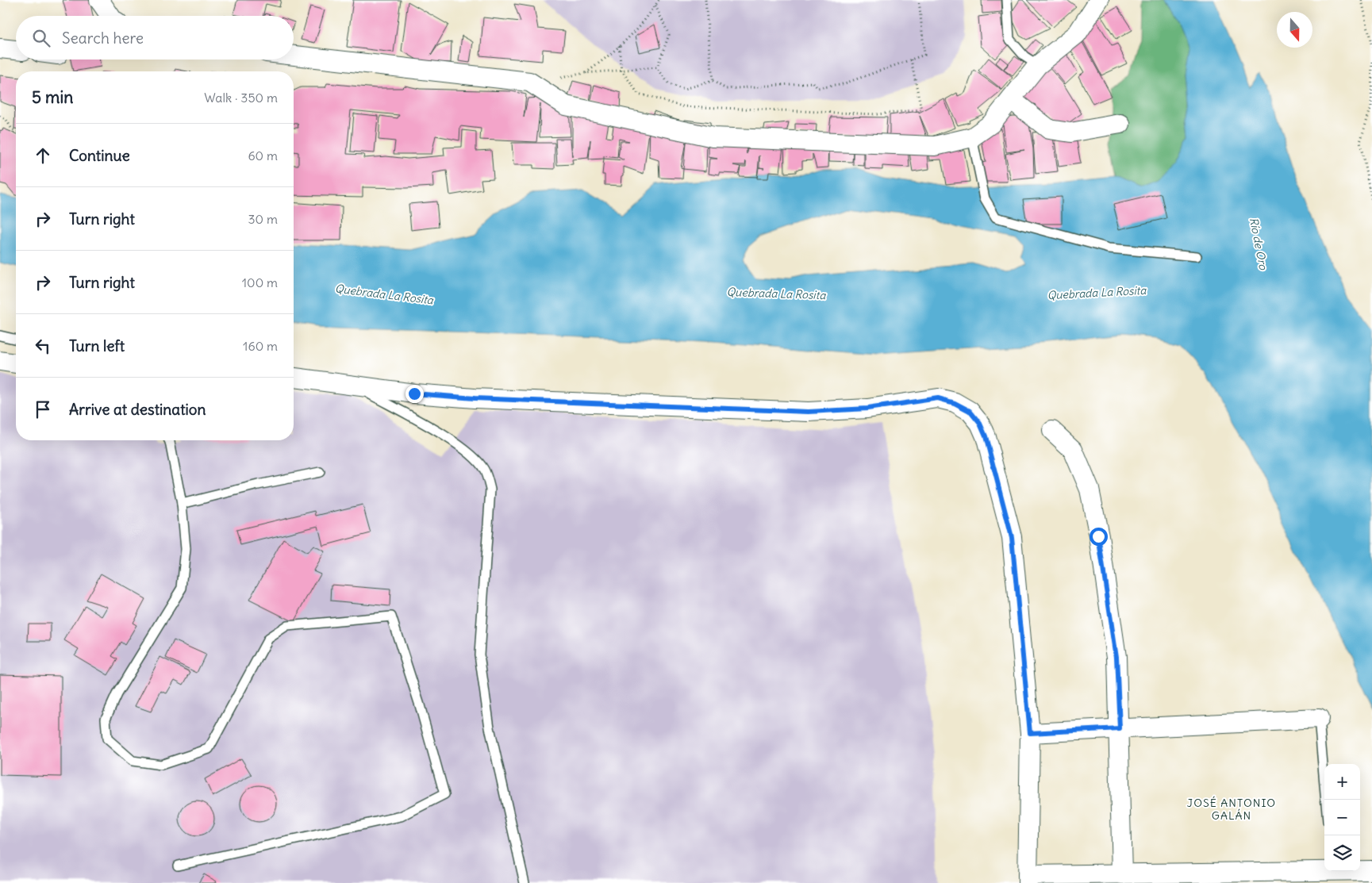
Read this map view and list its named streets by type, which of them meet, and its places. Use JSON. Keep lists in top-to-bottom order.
{
  "districts": ["JOSÉ ANTONIO GALÁN"],
  "water": ["Río de Oro", "Quebrada La Rosita"],
  "north": "bottom",
  "page": {
    "search": "Search here",
    "heading": ["5 min", "Walk · 350 m"],
    "list": [
      ["Continue", "60 m"],
      ["Turn right", "30 m"],
      ["Turn right", "100 m"],
      ["Turn left", "160 m"],
      "Arrive at destination"
    ],
    "map_buttons": ["+", "−"]
  }
}
